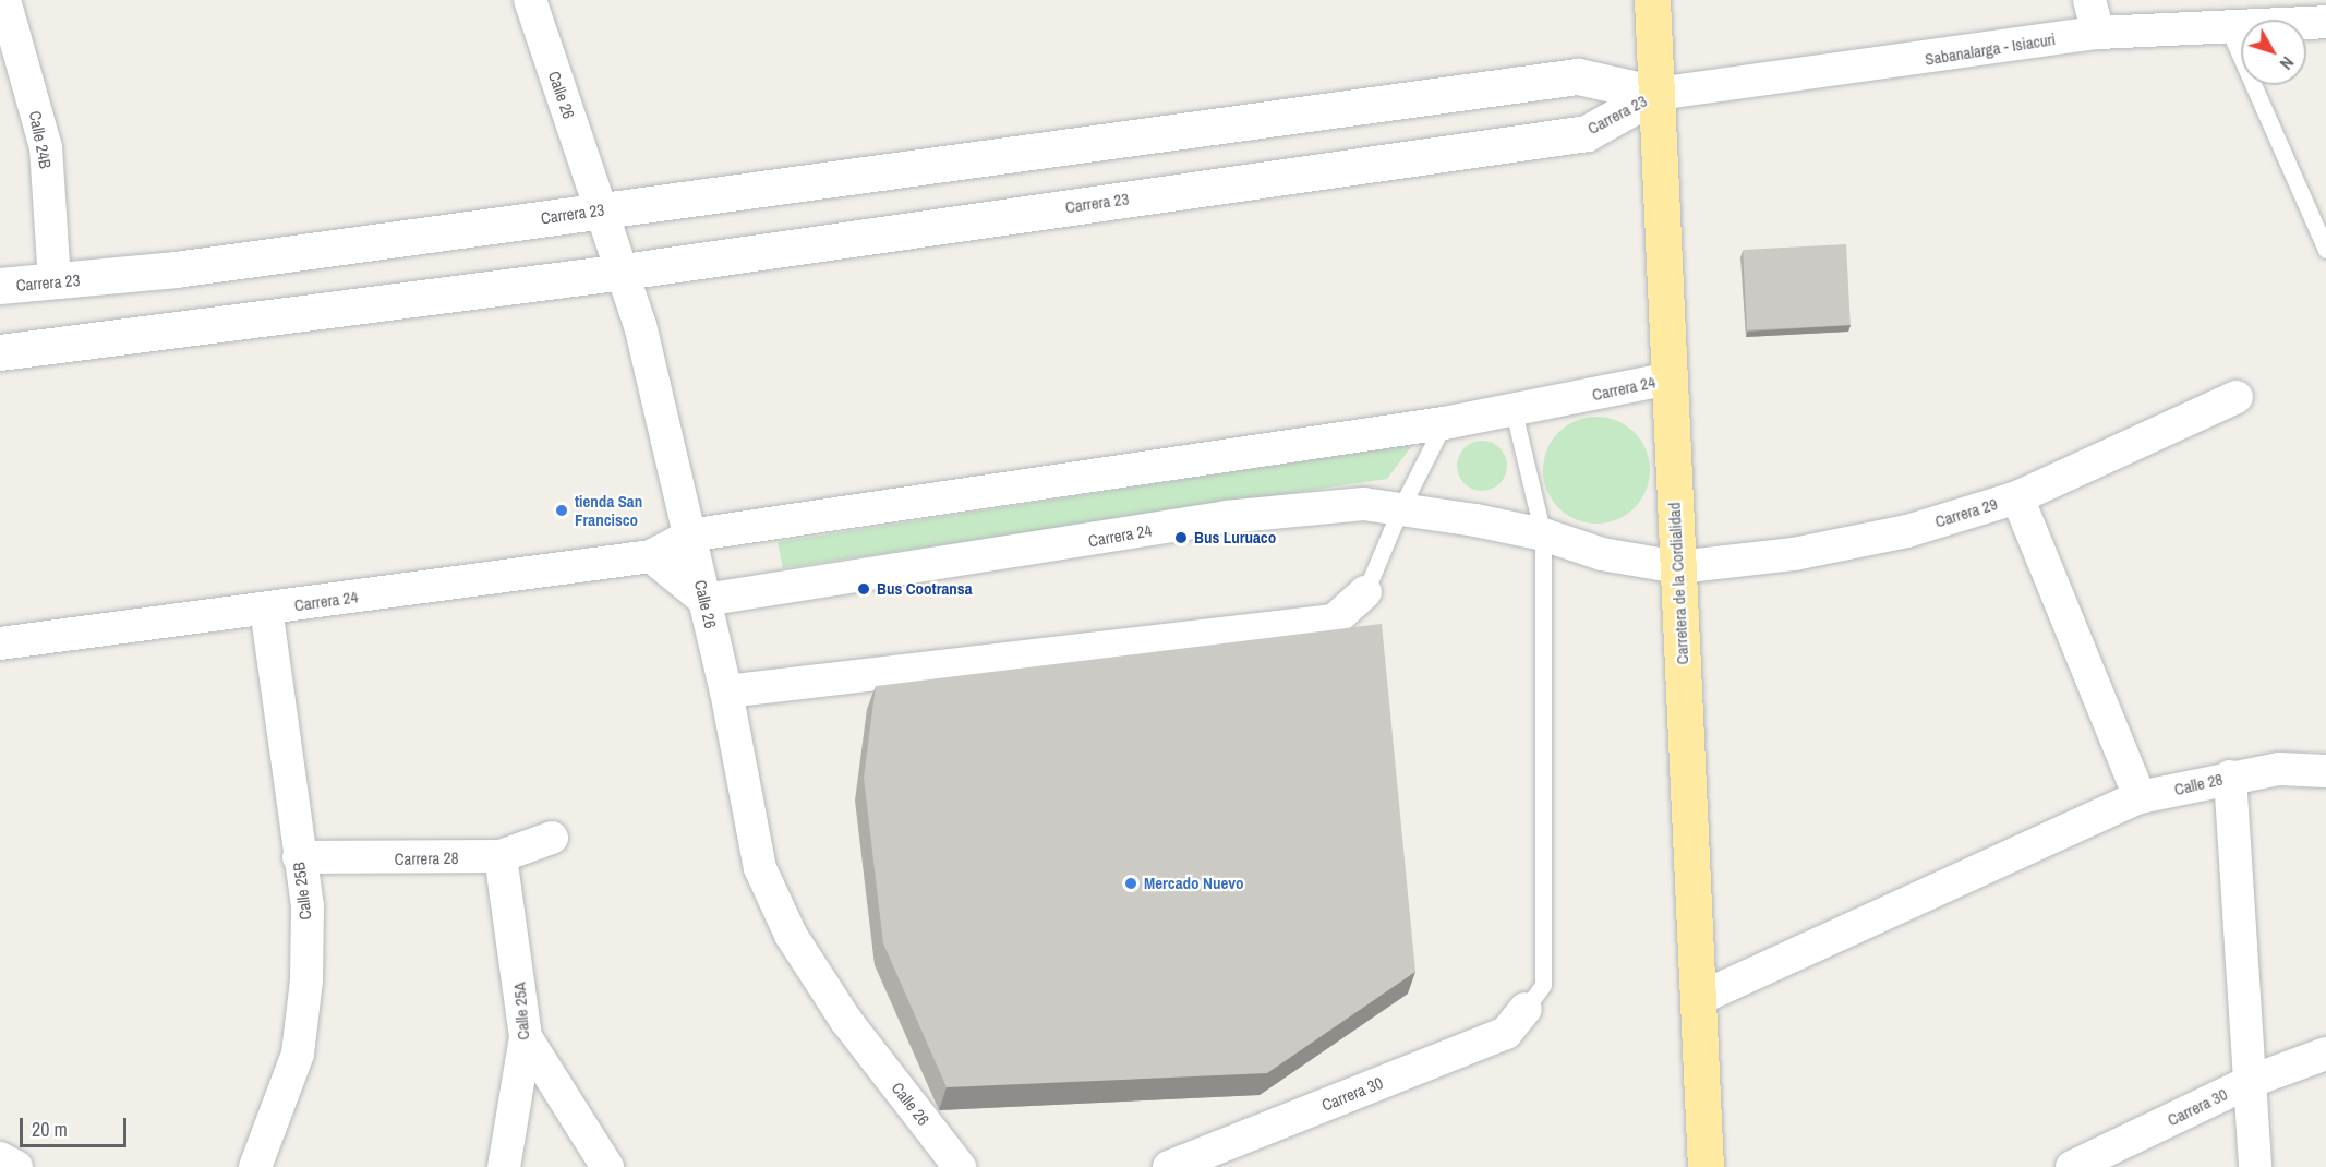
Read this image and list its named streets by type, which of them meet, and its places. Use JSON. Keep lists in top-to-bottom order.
{
  "streets": {
    "highway": ["Carretera de la Cordialidad"],
    "street": [
      "Sabanalarga - Isiacuri",
      "Calle 26",
      "Carrera 23",
      "Calle 24B",
      "Carrera 24",
      "Carrera 29",
      "Calle 28",
      "Carrera 28",
      "Calle 25B",
      "Calle 25A",
      "Carrera 30"
    ]
  },
  "crossings": [
    ["Sabanalarga - Isiacuri", "Carrera 23"],
    ["Sabanalarga - Isiacuri", "Carretera de la Cordialidad"],
    ["Calle 26", "Carrera 23"],
    ["Calle 26", "Carrera 24"],
    ["Carrera 23", "Calle 24B"],
    ["Carrera 23", "Carretera de la Cordialidad"],
    ["Carrera 24", "Carrera 29"],
    ["Carrera 24", "Carretera de la Cordialidad"],
    ["Carrera 24", "Calle 25B"],
    ["Carrera 29", "Carretera de la Cordialidad"],
    ["Calle 28", "Carrera 30"],
    ["Carrera 28", "Calle 25B"],
    ["Carrera 28", "Calle 25A"]
  ],
  "places": [
    "tienda San Francisco",
    "Bus Luruaco",
    "Bus Cootransa",
    "Mercado Nuevo"
  ],
  "scale_bar": "20 m",
  "north": "bottom right"
}
